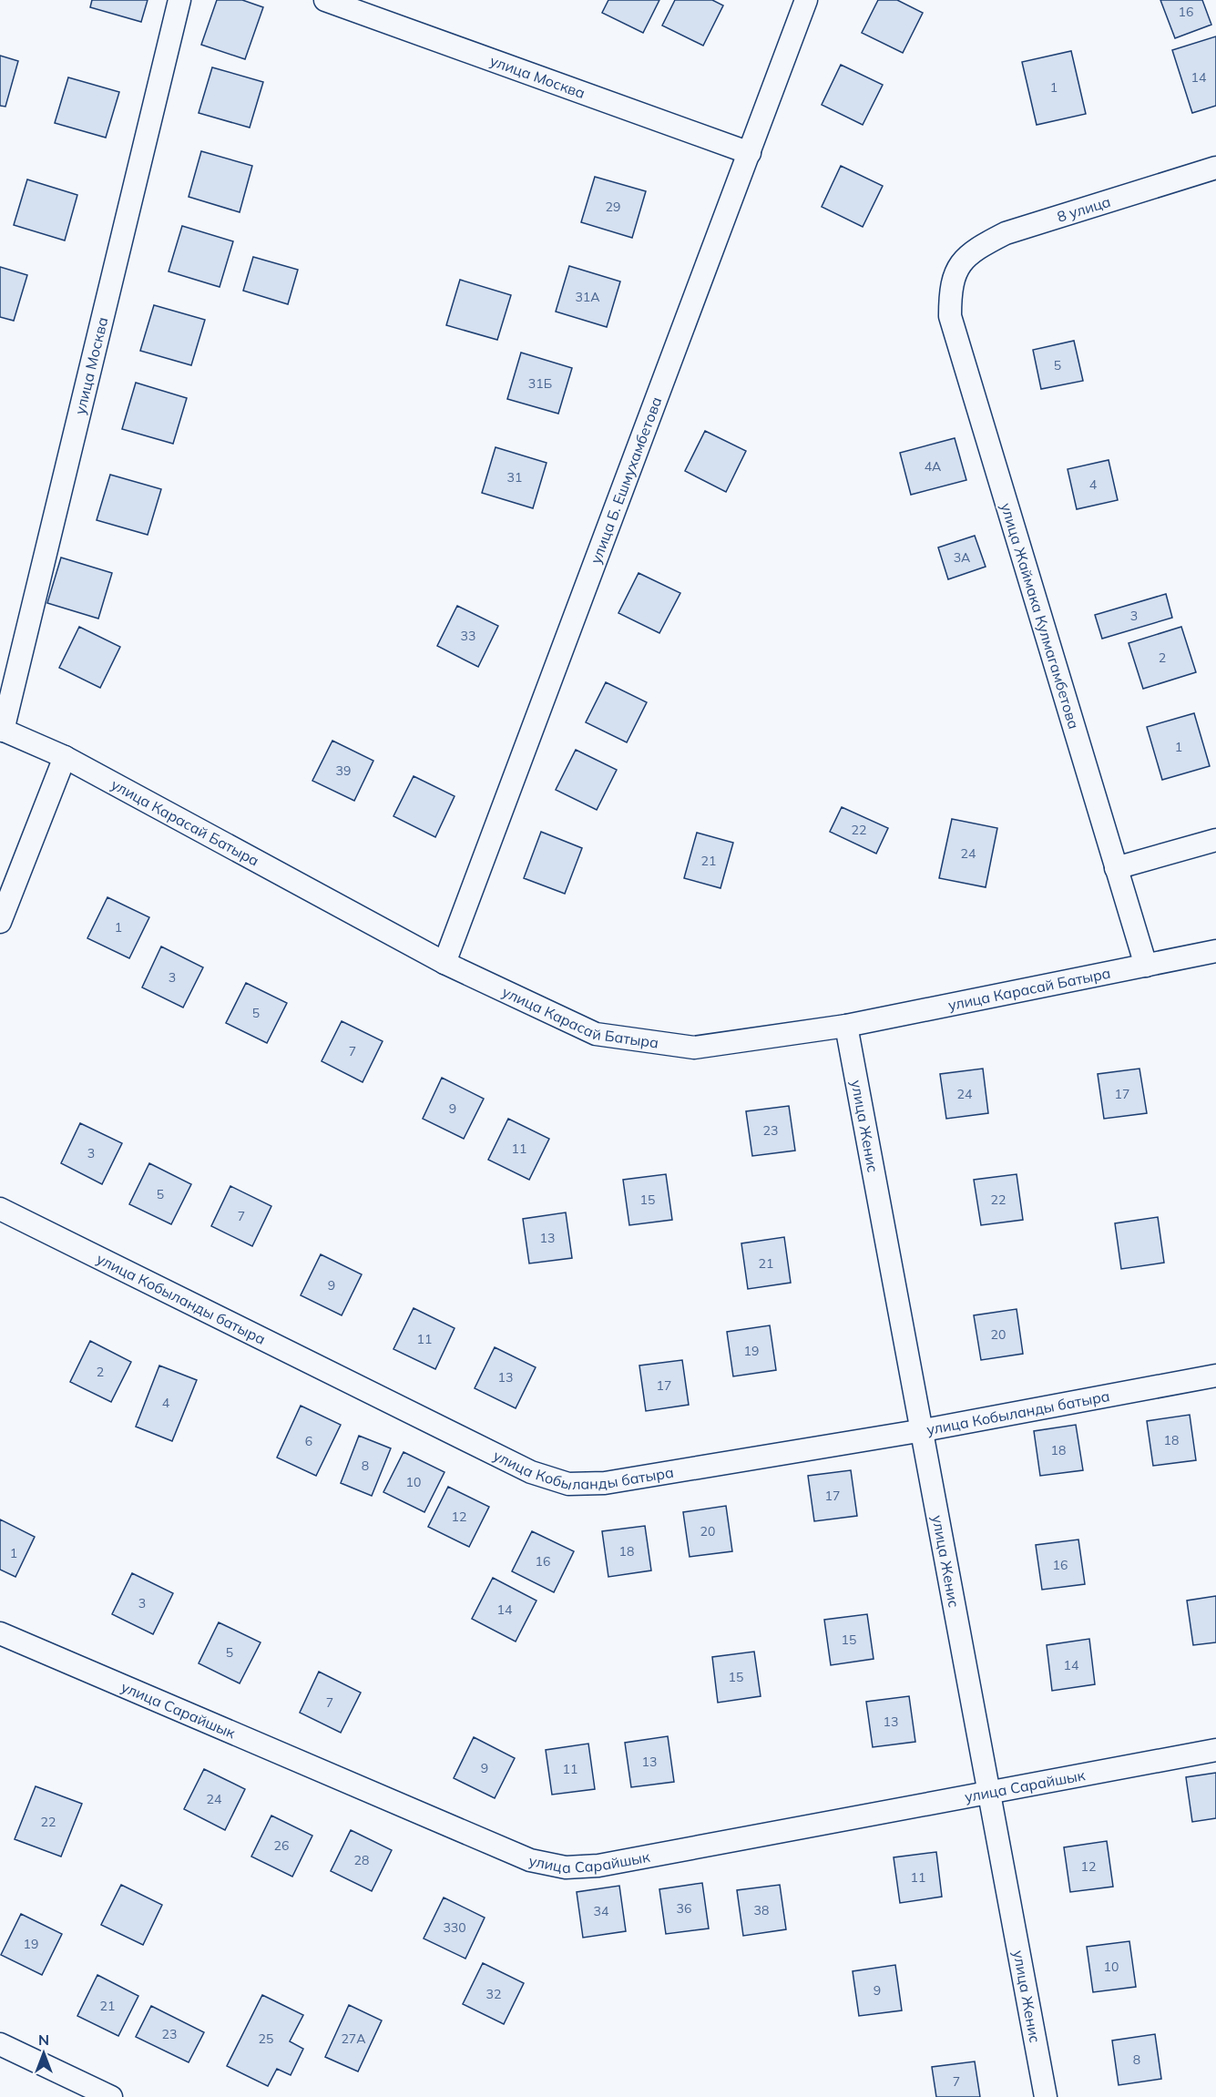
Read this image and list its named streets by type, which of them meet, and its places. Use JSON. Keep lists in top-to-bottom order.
{
  "streets": {
    "street": [
      "улица Москва",
      "8 улица",
      "улица Б. Ешмухамбетова",
      "улица Жаймака Кулмагамбетова",
      "улица Карасай Батыра",
      "улица Женис",
      "улица Кобыланды батыра",
      "улица Сарайшык"
    ]
  },
  "crossings": [
    ["улица Москва", "улица Б. Ешмухамбетова"],
    ["улица Москва", "улица Карасай Батыра"],
    ["8 улица", "улица Жаймака Кулмагамбетова"],
    ["улица Б. Ешмухамбетова", "улица Карасай Батыра"],
    ["улица Жаймака Кулмагамбетова", "улица Карасай Батыра"],
    ["улица Карасай Батыра", "улица Женис"],
    ["улица Женис", "улица Кобыланды батыра"],
    ["улица Женис", "улица Сарайшык"]
  ],
  "house_numbers": [
    "16",
    "14",
    "1",
    "29",
    "31А",
    "5",
    "31Б",
    "4А",
    "31",
    "4",
    "3А",
    "3",
    "33",
    "2",
    "1",
    "39",
    "22",
    "24",
    "21",
    "1",
    "3",
    "5",
    "7",
    "24",
    "17",
    "9",
    "23",
    "11",
    "3",
    "5",
    "15",
    "22",
    "7",
    "13",
    "21",
    "9",
    "20",
    "11",
    "19",
    "2",
    "13",
    "17",
    "4",
    "18",
    "6",
    "18",
    "8",
    "10",
    "17",
    "12",
    "20",
    "18",
    "1",
    "16",
    "16",
    "3",
    "14",
    "15",
    "5",
    "14",
    "15",
    "7",
    "13",
    "13",
    "9",
    "11",
    "24",
    "22",
    "26",
    "28",
    "12",
    "11",
    "36",
    "38",
    "34",
    "330",
    "19",
    "10",
    "9",
    "32",
    "21",
    "23",
    "25",
    "27А",
    "8",
    "7"
  ],
  "north": "top"
}
